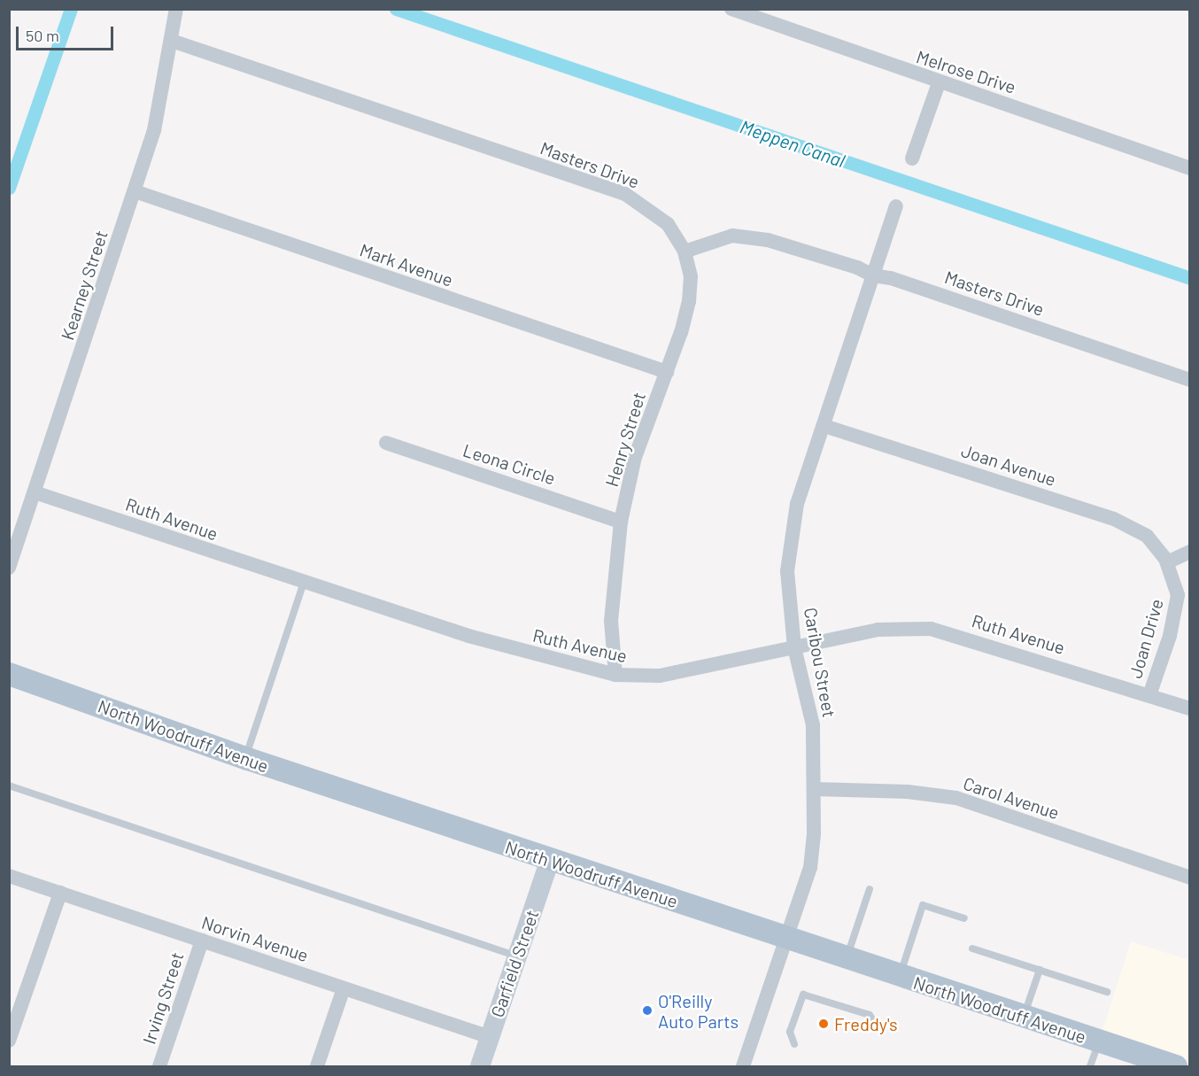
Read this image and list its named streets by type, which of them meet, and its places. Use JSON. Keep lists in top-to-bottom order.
{
  "streets": {
    "main road": ["North Woodruff Avenue"],
    "street": [
      "Melrose Drive",
      "Masters Drive",
      "Mark Avenue",
      "Kearney Street",
      "Henry Street",
      "Leona Circle",
      "Joan Avenue",
      "Ruth Avenue",
      "Joan Drive",
      "Caribou Street",
      "Carol Avenue",
      "Norvin Avenue",
      "Garfield Street",
      "Irving Street"
    ]
  },
  "crossings": [
    ["Masters Drive", "Kearney Street"],
    ["Masters Drive", "Henry Street"],
    ["Masters Drive", "Caribou Street"],
    ["Mark Avenue", "Kearney Street"],
    ["Mark Avenue", "Henry Street"],
    ["Kearney Street", "Ruth Avenue"],
    ["Henry Street", "Leona Circle"],
    ["Henry Street", "Ruth Avenue"],
    ["Joan Avenue", "Joan Drive"],
    ["Joan Avenue", "Caribou Street"],
    ["Ruth Avenue", "Joan Drive"],
    ["Ruth Avenue", "Caribou Street"],
    ["Caribou Street", "North Woodruff Avenue"],
    ["Caribou Street", "Carol Avenue"],
    ["North Woodruff Avenue", "Garfield Street"],
    ["Norvin Avenue", "Garfield Street"],
    ["Norvin Avenue", "Irving Street"]
  ],
  "water": ["Meppen Canal"],
  "places": ["O'Reilly Auto Parts", "Freddy's"],
  "scale_bar": "50 m"
}
